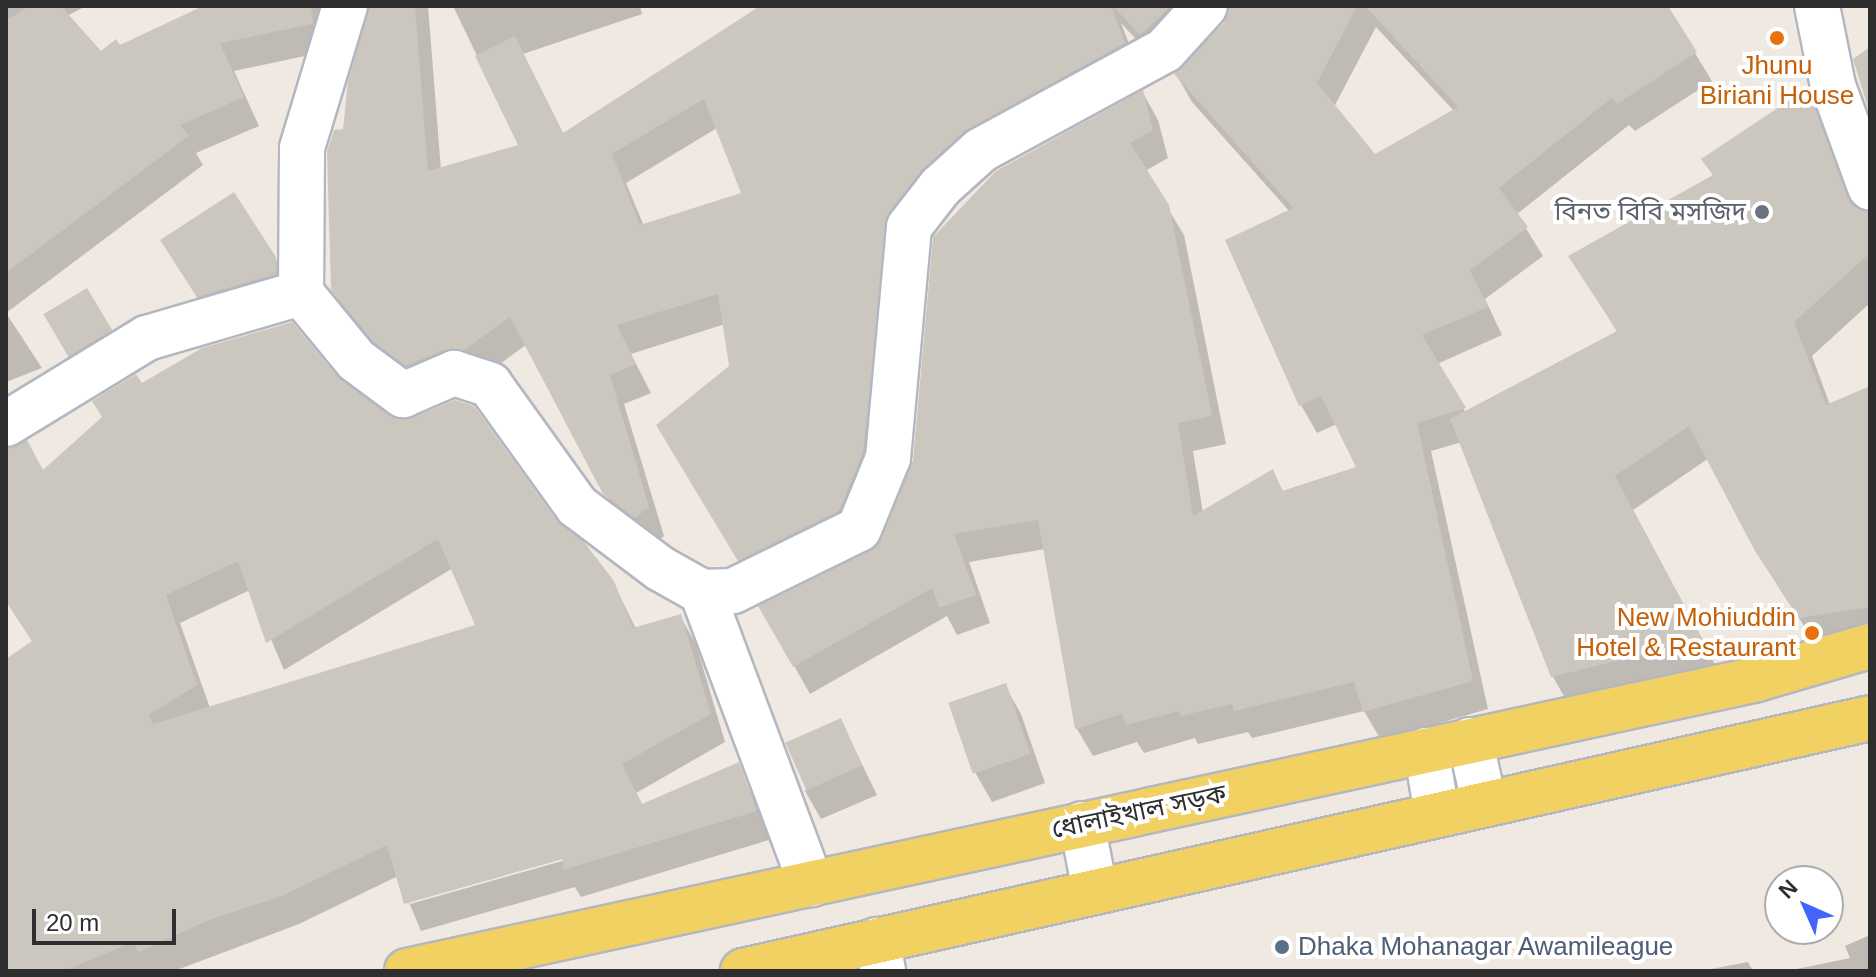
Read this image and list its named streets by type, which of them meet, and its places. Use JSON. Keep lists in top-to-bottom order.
{
  "streets": {
    "main road": ["ধোলাইখাল সড়ক"]
  },
  "places": [
    "Jhunu Biriani House",
    "বিনত বিবি মসজিদ",
    "New Mohiuddin Hotel & Restaurant",
    "Dhaka Mohanagar Awamileague"
  ],
  "scale_bar": "20 m",
  "north": "top left"
}
